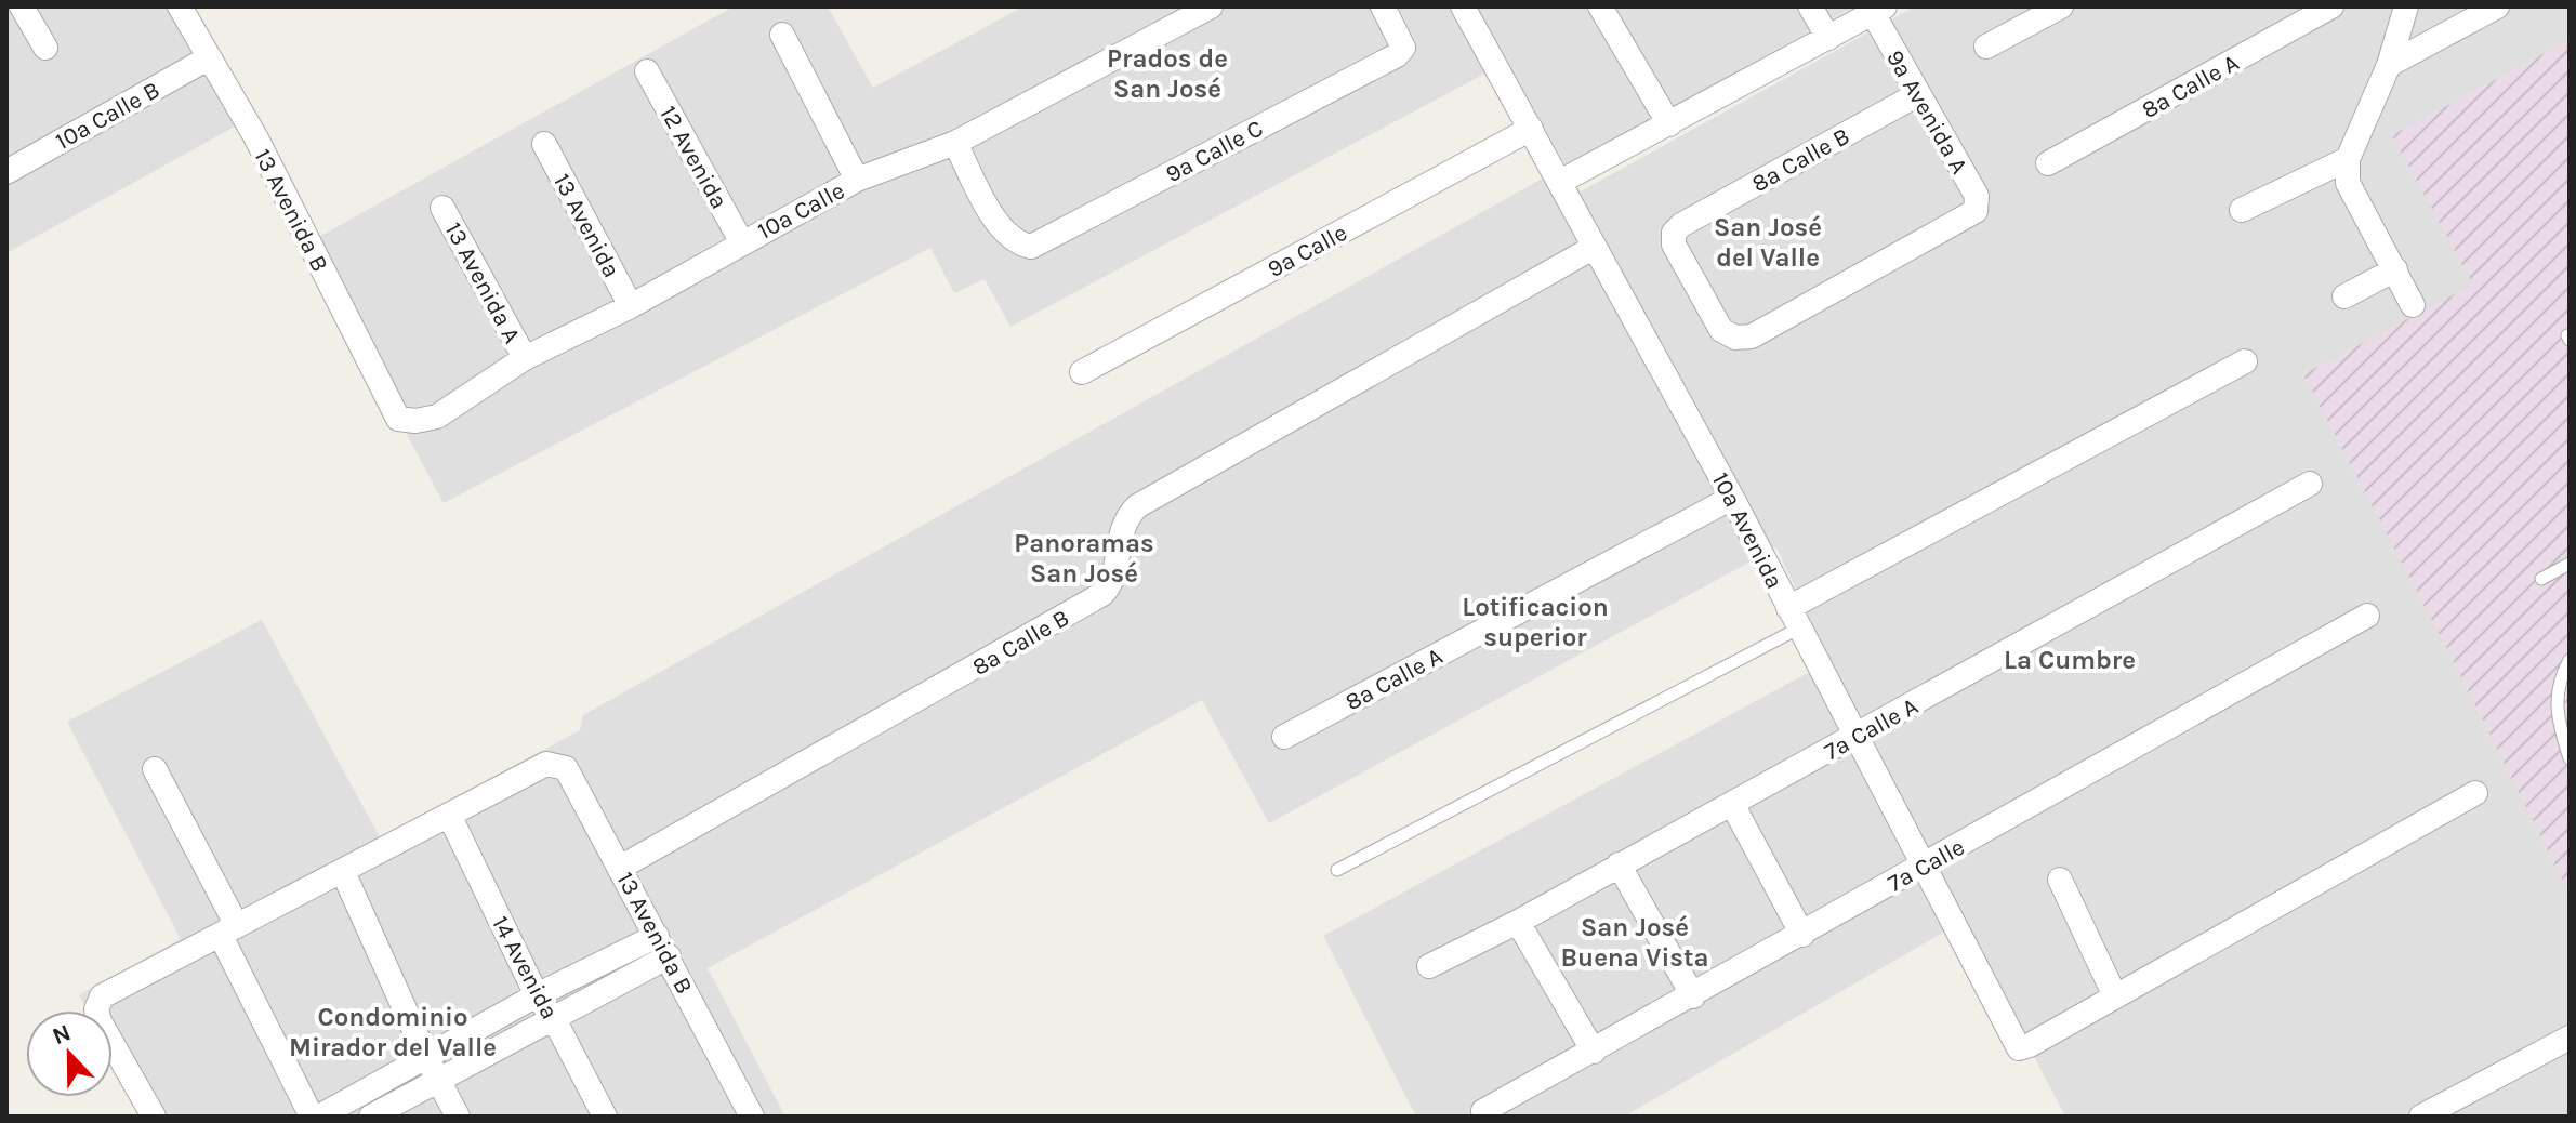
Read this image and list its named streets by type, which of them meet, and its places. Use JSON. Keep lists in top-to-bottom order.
{
  "streets": {
    "street": [
      "8a Calle A",
      "9a Avenida A",
      "10a Calle B",
      "9a Calle C",
      "12 Avenida",
      "8a Calle B",
      "13 Avenida B",
      "10a Calle",
      "13 Avenida",
      "9a Calle",
      "13 Avenida A",
      "10a Avenida",
      "7a Calle A",
      "7a Calle",
      "14 Avenida"
    ]
  },
  "crossings": [
    ["8a Calle A", "10a Avenida"],
    ["9a Avenida A", "8a Calle B"],
    ["10a Calle B", "13 Avenida B"],
    ["9a Calle C", "10a Calle"],
    ["12 Avenida", "10a Calle"],
    ["8a Calle B", "13 Avenida B"],
    ["8a Calle B", "10a Avenida"],
    ["13 Avenida B", "10a Calle"],
    ["13 Avenida B", "14 Avenida"],
    ["10a Calle", "13 Avenida"],
    ["10a Calle", "13 Avenida A"],
    ["9a Calle", "10a Avenida"],
    ["10a Avenida", "7a Calle A"],
    ["10a Avenida", "7a Calle"]
  ],
  "districts": [
    "Prados de San José",
    "San José del Valle",
    "Panoramas San José",
    "Lotificacion superior",
    "La Cumbre",
    "San José Buena Vista",
    "Condominio Mirador del Valle"
  ],
  "north": "top"
}
